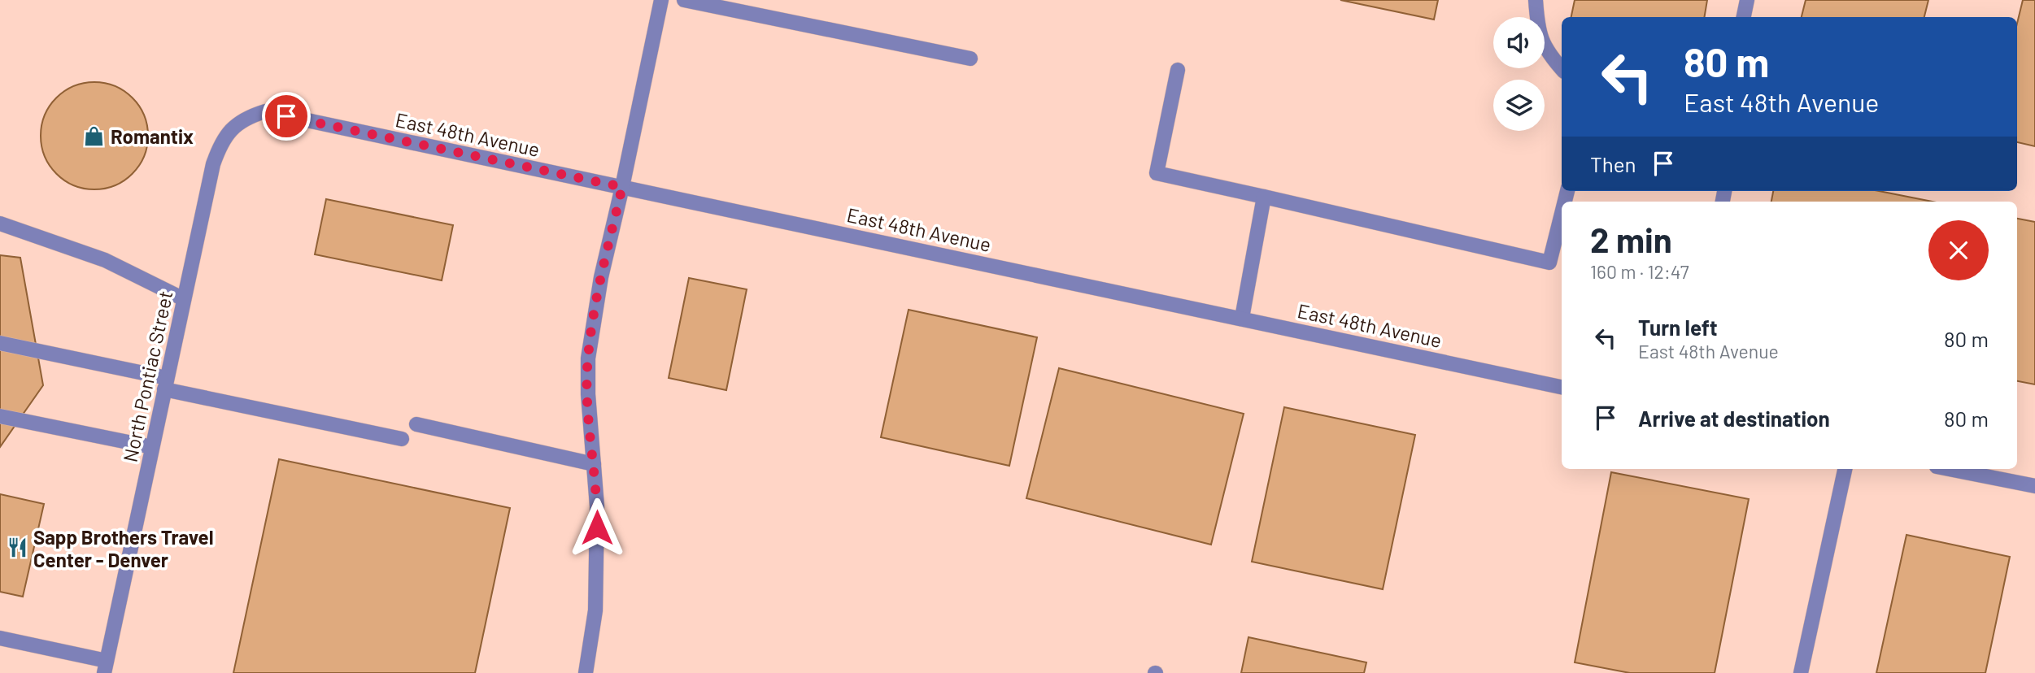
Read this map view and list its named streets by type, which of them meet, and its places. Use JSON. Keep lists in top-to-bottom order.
{
  "streets": {
    "street": ["East 48th Avenue", "North Pontiac Street"]
  },
  "crossings": [
    ["East 48th Avenue", "North Pontiac Street"]
  ],
  "places": {
    "shop": ["Romantix"],
    "restaurant": ["Sapp Brothers Travel Center - Denver"]
  },
  "page": {
    "turn": ["80 m", "East 48th Avenue"],
    "then": "Then",
    "heading": ["2 min", "160 m · 12:47"],
    "list": [
      {
        "name": "Turn left",
        "note": "East 48th Avenue",
        "value": "80 m"
      },
      {
        "name": "Arrive at destination",
        "value": "80 m"
      }
    ]
  }
}
